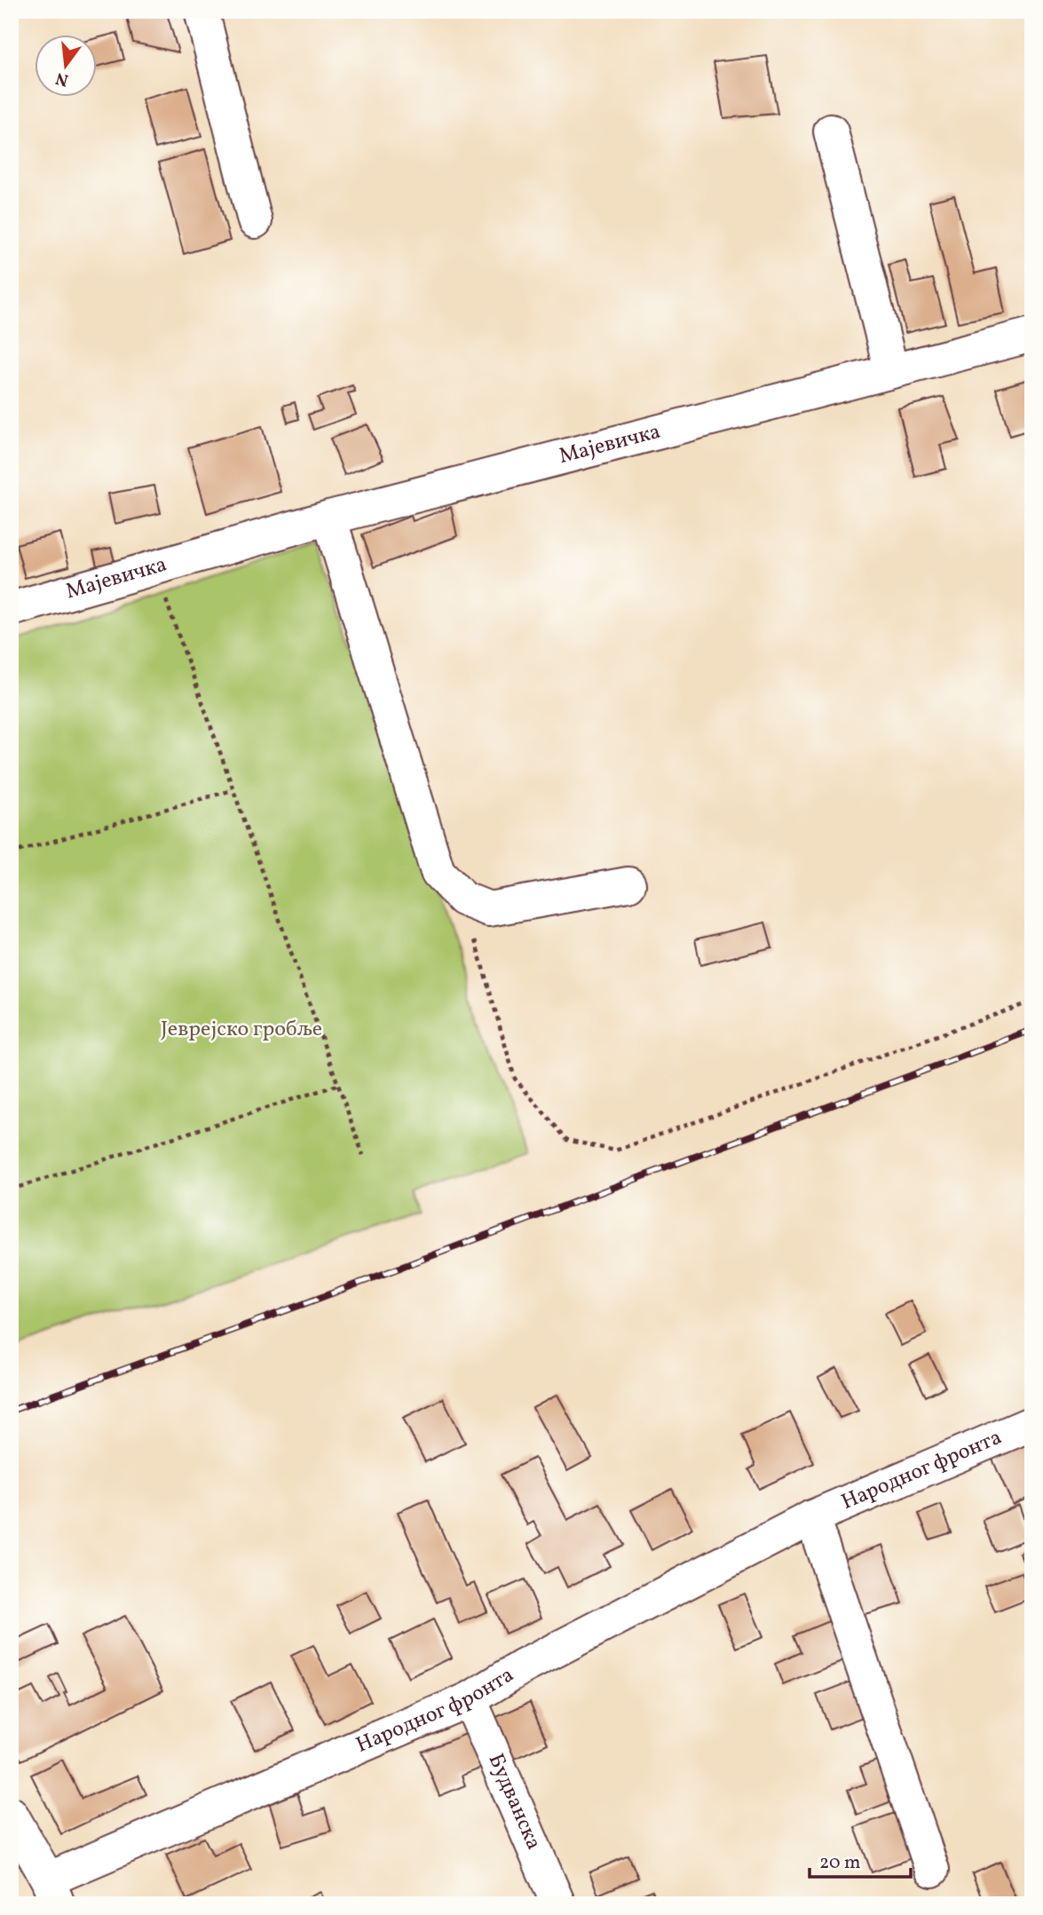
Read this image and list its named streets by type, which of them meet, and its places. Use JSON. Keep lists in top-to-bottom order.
{
  "streets": {
    "street": ["Мајевичка", "Народног фронта", "Будванска"]
  },
  "crossings": [
    ["Народног фронта", "Будванска"]
  ],
  "parks": ["Јеврејско гробље"],
  "scale_bar": "20 m",
  "north": "bottom"
}
